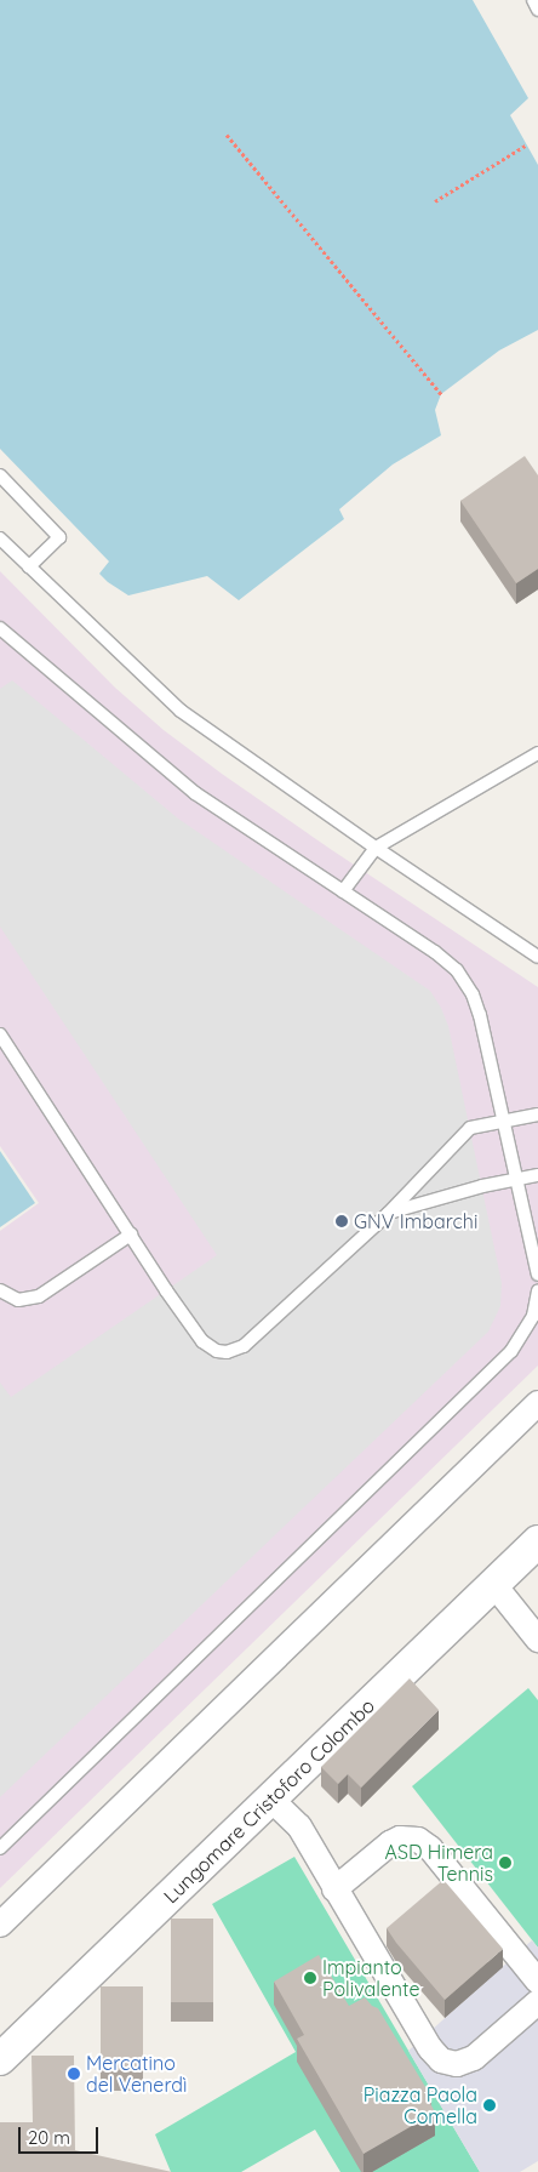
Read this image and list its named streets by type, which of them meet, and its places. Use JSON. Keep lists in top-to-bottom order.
{
  "streets": {
    "street": ["Lungomare Cristoforo Colombo"]
  },
  "places": [
    "GNV Imbarchi",
    "ASD Himera Tennis",
    "Impianto Polivalente",
    "Mercatino del Venerdì",
    "Piazza Paola Comella"
  ],
  "scale_bar": "20 m"
}
